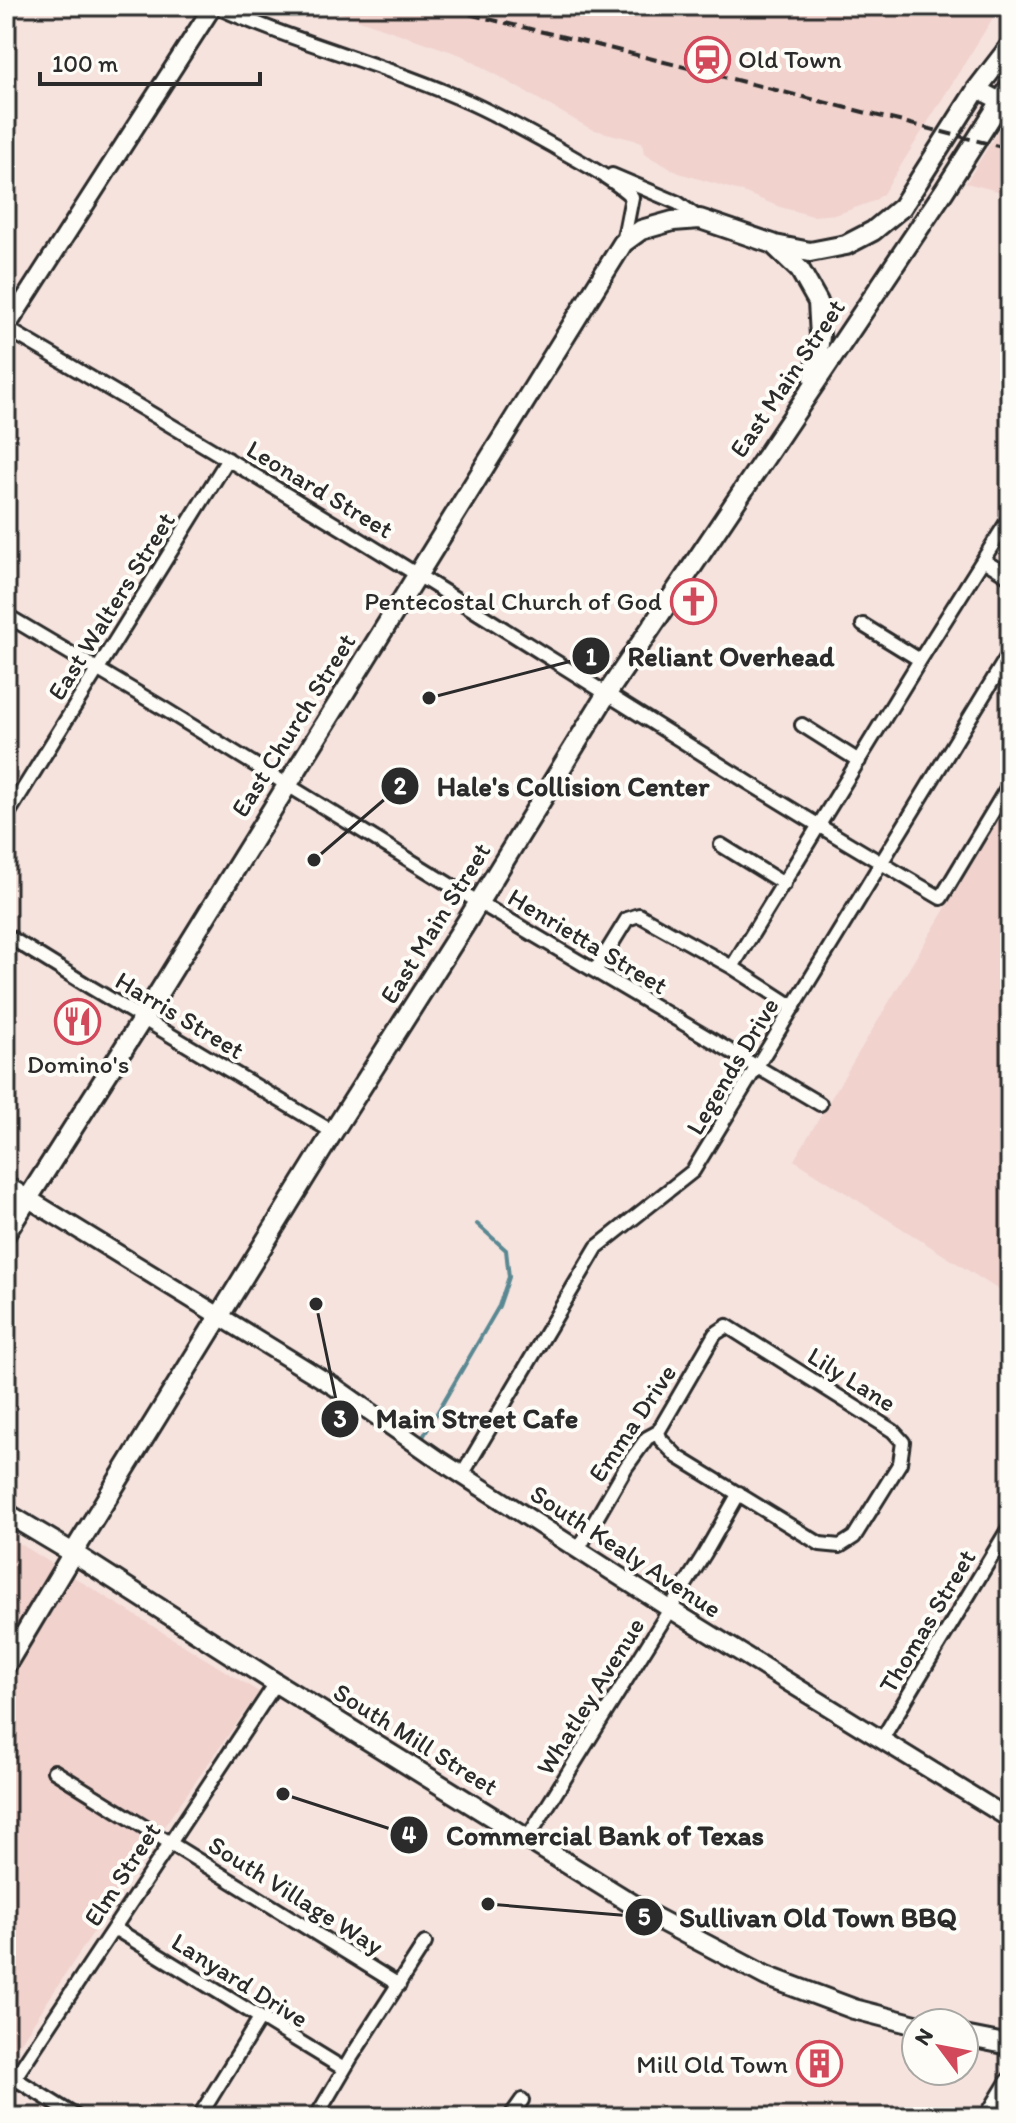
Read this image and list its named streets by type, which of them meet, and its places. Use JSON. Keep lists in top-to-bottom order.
{
  "streets": {
    "main road": ["East Main Street", "East Church Street", "South Mill Street"],
    "street": [
      "Leonard Street",
      "East Walters Street",
      "Henrietta Street",
      "Harris Street",
      "Legends Drive",
      "Lily Lane",
      "Emma Drive",
      "South Kealy Avenue",
      "Thomas Street",
      "Whatley Avenue",
      "Elm Street",
      "South Village Way",
      "Lanyard Drive"
    ]
  },
  "crossings": [
    ["East Main Street", "Leonard Street"],
    ["East Main Street", "Henrietta Street"],
    ["East Main Street", "Harris Street"],
    ["East Main Street", "South Kealy Avenue"],
    ["East Main Street", "South Mill Street"],
    ["Leonard Street", "East Walters Street"],
    ["Leonard Street", "East Church Street"],
    ["Leonard Street", "Legends Drive"],
    ["East Walters Street", "Henrietta Street"],
    ["East Church Street", "Henrietta Street"],
    ["East Church Street", "Harris Street"],
    ["East Church Street", "South Kealy Avenue"],
    ["Henrietta Street", "Legends Drive"],
    ["Legends Drive", "South Kealy Avenue"],
    ["Lily Lane", "Emma Drive"],
    ["Lily Lane", "Whatley Avenue"],
    ["Emma Drive", "South Kealy Avenue"],
    ["South Kealy Avenue", "Thomas Street"],
    ["South Kealy Avenue", "Whatley Avenue"],
    ["Whatley Avenue", "South Mill Street"],
    ["South Mill Street", "Elm Street"],
    ["Elm Street", "South Village Way"],
    ["Elm Street", "Lanyard Drive"]
  ],
  "places": {
    "station": ["Old Town"],
    "church": ["Pentecostal Church of God"],
    "other": [
      "Reliant Overhead",
      "Hale's Collision Center",
      "Main Street Cafe",
      "Commercial Bank of Texas",
      "Sullivan Old Town BBQ"
    ],
    "restaurant": ["Domino's"],
    "building": ["Mill Old Town"]
  },
  "scale_bar": "100 m",
  "north": "top left"
}
